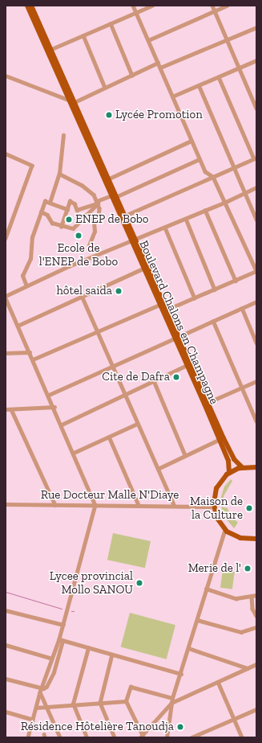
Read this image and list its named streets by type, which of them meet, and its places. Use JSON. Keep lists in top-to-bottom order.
{
  "streets": {
    "main road": ["Boulevard Chalons en Champagne"],
    "street": ["Rue Docteur Malle N'Diaye"]
  },
  "places": [
    "Lycée Promotion",
    "ENEP de Bobo",
    "Ecole de l'ENEP de Bobo",
    "hôtel saida",
    "Cite de Dafra",
    "Maison de la Culture",
    "Merie de l'",
    "Lycee provincial Mollo SANOU",
    "Résidence Hôtelière Tanoudja"
  ]
}
